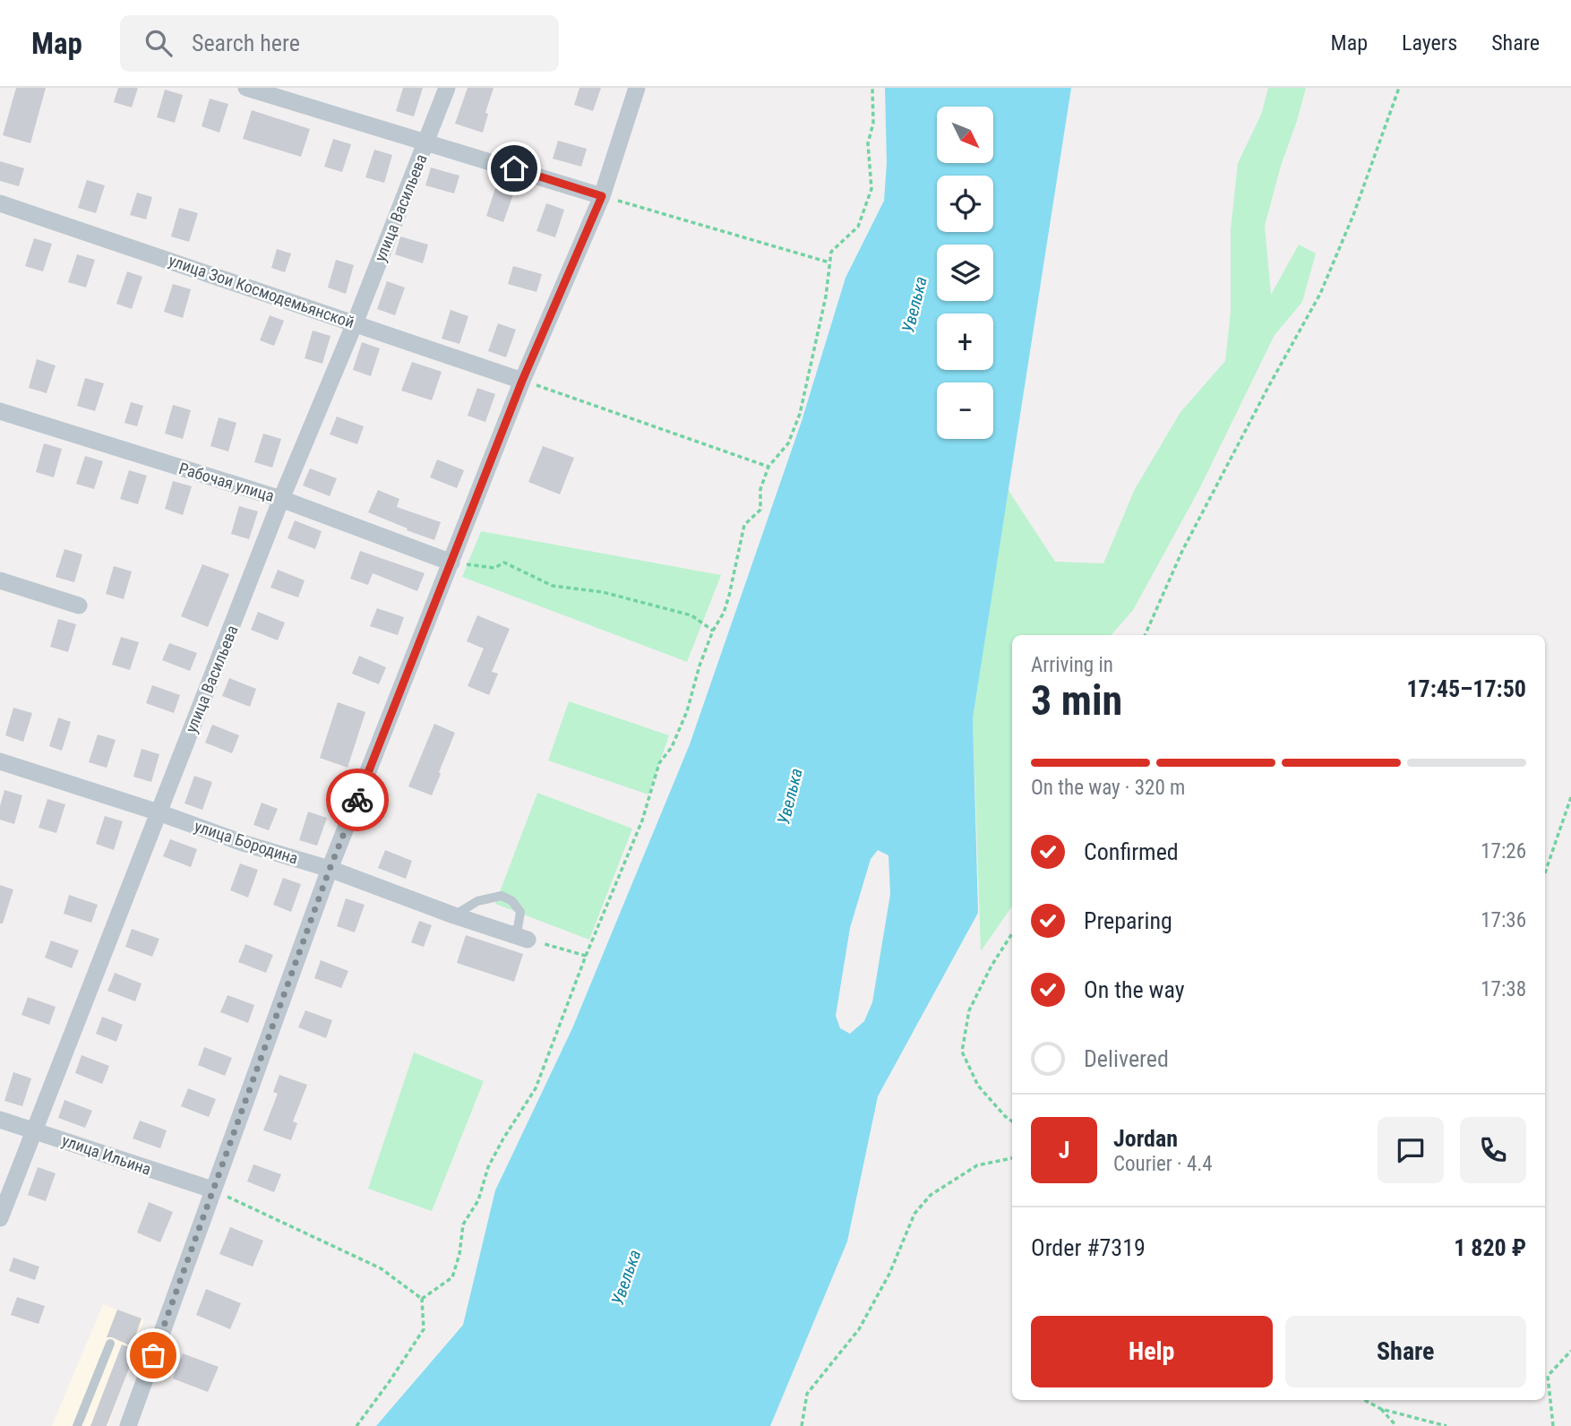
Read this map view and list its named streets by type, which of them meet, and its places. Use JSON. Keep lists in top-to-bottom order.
{
  "streets": {
    "street": [
      "улица Васильева",
      "улица Зои Космодемьянской",
      "Рабочая улица",
      "улица Бородина",
      "улица Ильина"
    ]
  },
  "crossings": [
    ["улица Васильева", "улица Зои Космодемьянской"],
    ["улица Васильева", "Рабочая улица"],
    ["улица Васильева", "улица Бородина"],
    ["улица Васильева", "улица Ильина"]
  ],
  "water": ["Увелька"],
  "north": "bottom right",
  "page": {
    "header": "Map",
    "search": "Search here",
    "nav": ["Map", "Layers", "Share"],
    "map_buttons": ["+", "−"],
    "heading": ["3 min", "Arriving in", "17:45–17:50"],
    "panel": [
      "Jordan",
      "Courier · 4.4",
      "Order #7319",
      "1 820 ₽"
    ],
    "bar": "On the way · 320 m",
    "list": [
      ["Confirmed", "17:26"],
      ["Preparing", "17:36"],
      ["On the way", "17:38"],
      "Delivered"
    ],
    "round": "J",
    "buttons": ["Help", "Share"]
  }
}
